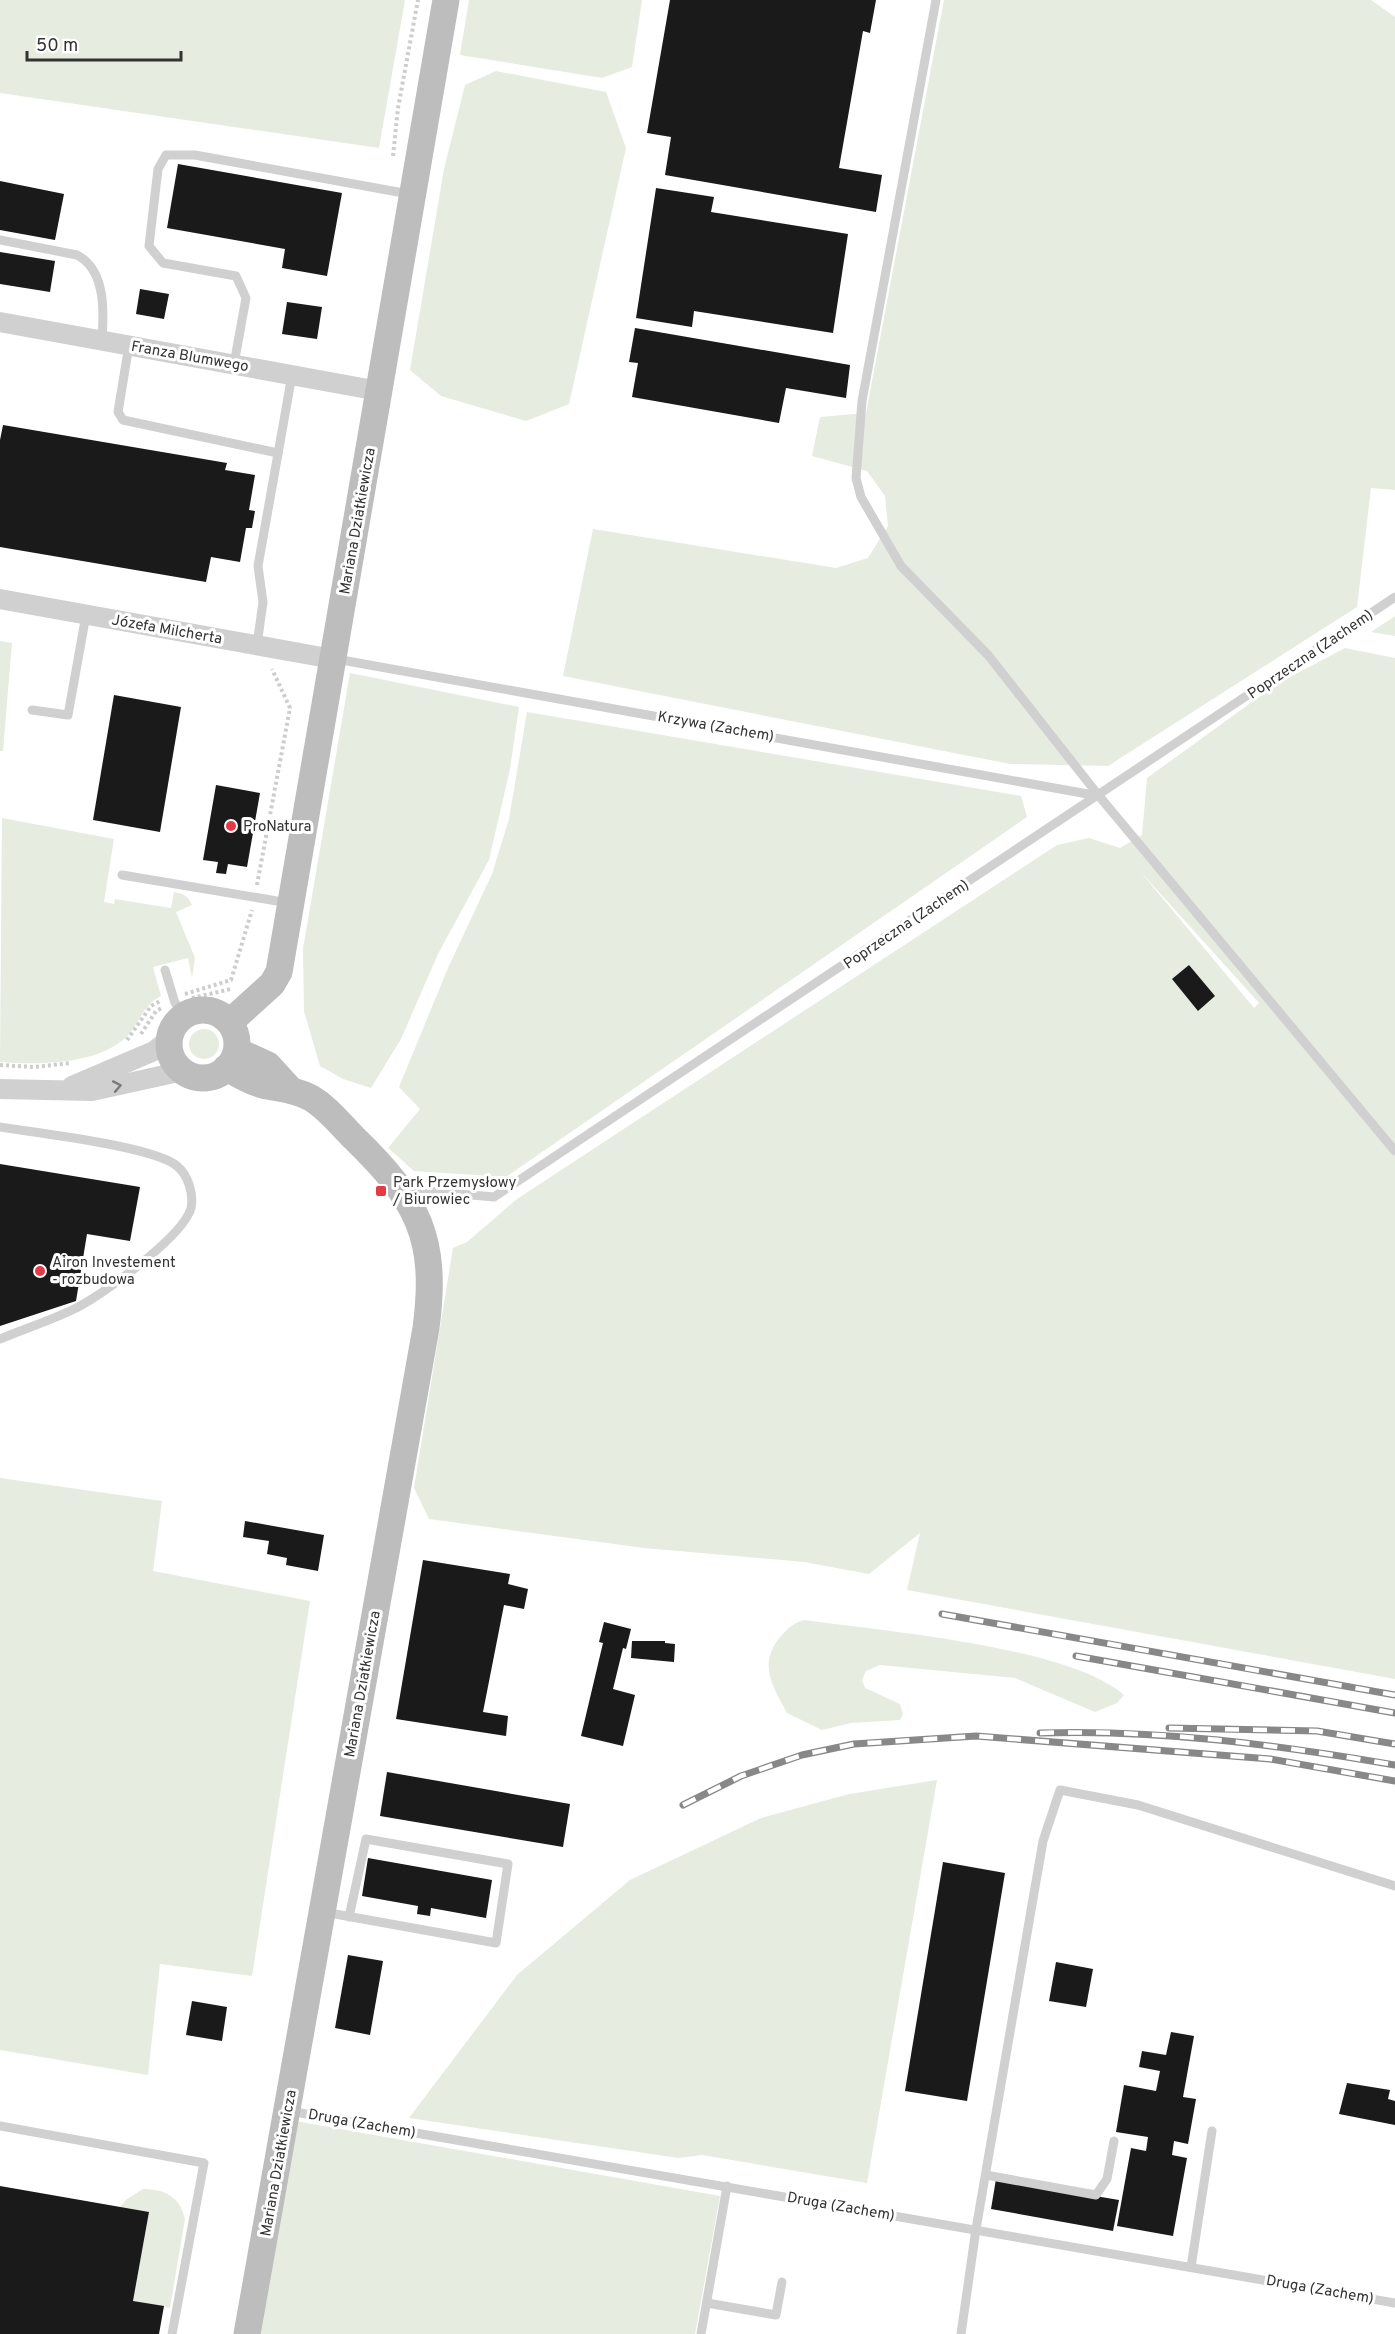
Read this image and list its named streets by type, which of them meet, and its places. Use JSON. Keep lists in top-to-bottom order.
{
  "streets": {
    "street": ["Franza Blumwego", "Mariana Dziatkiewicza", "Józefa Milcherta"],
    "lane": ["Poprzeczna (Zachem)", "Krzywa (Zachem)", "Druga (Zachem)"]
  },
  "crossings": [
    ["Franza Blumwego", "Mariana Dziatkiewicza"],
    ["Mariana Dziatkiewicza", "Józefa Milcherta"],
    ["Mariana Dziatkiewicza", "Poprzeczna (Zachem)"],
    ["Mariana Dziatkiewicza", "Krzywa (Zachem)"],
    ["Mariana Dziatkiewicza", "Druga (Zachem)"],
    ["Józefa Milcherta", "Krzywa (Zachem)"],
    ["Poprzeczna (Zachem)", "Krzywa (Zachem)"]
  ],
  "places": {
    "other": ["ProNatura", "Airon Investement - rozbudowa"],
    "transit": ["Park Przemysłowy / Biurowiec"]
  },
  "scale_bar": "50 m"
}
